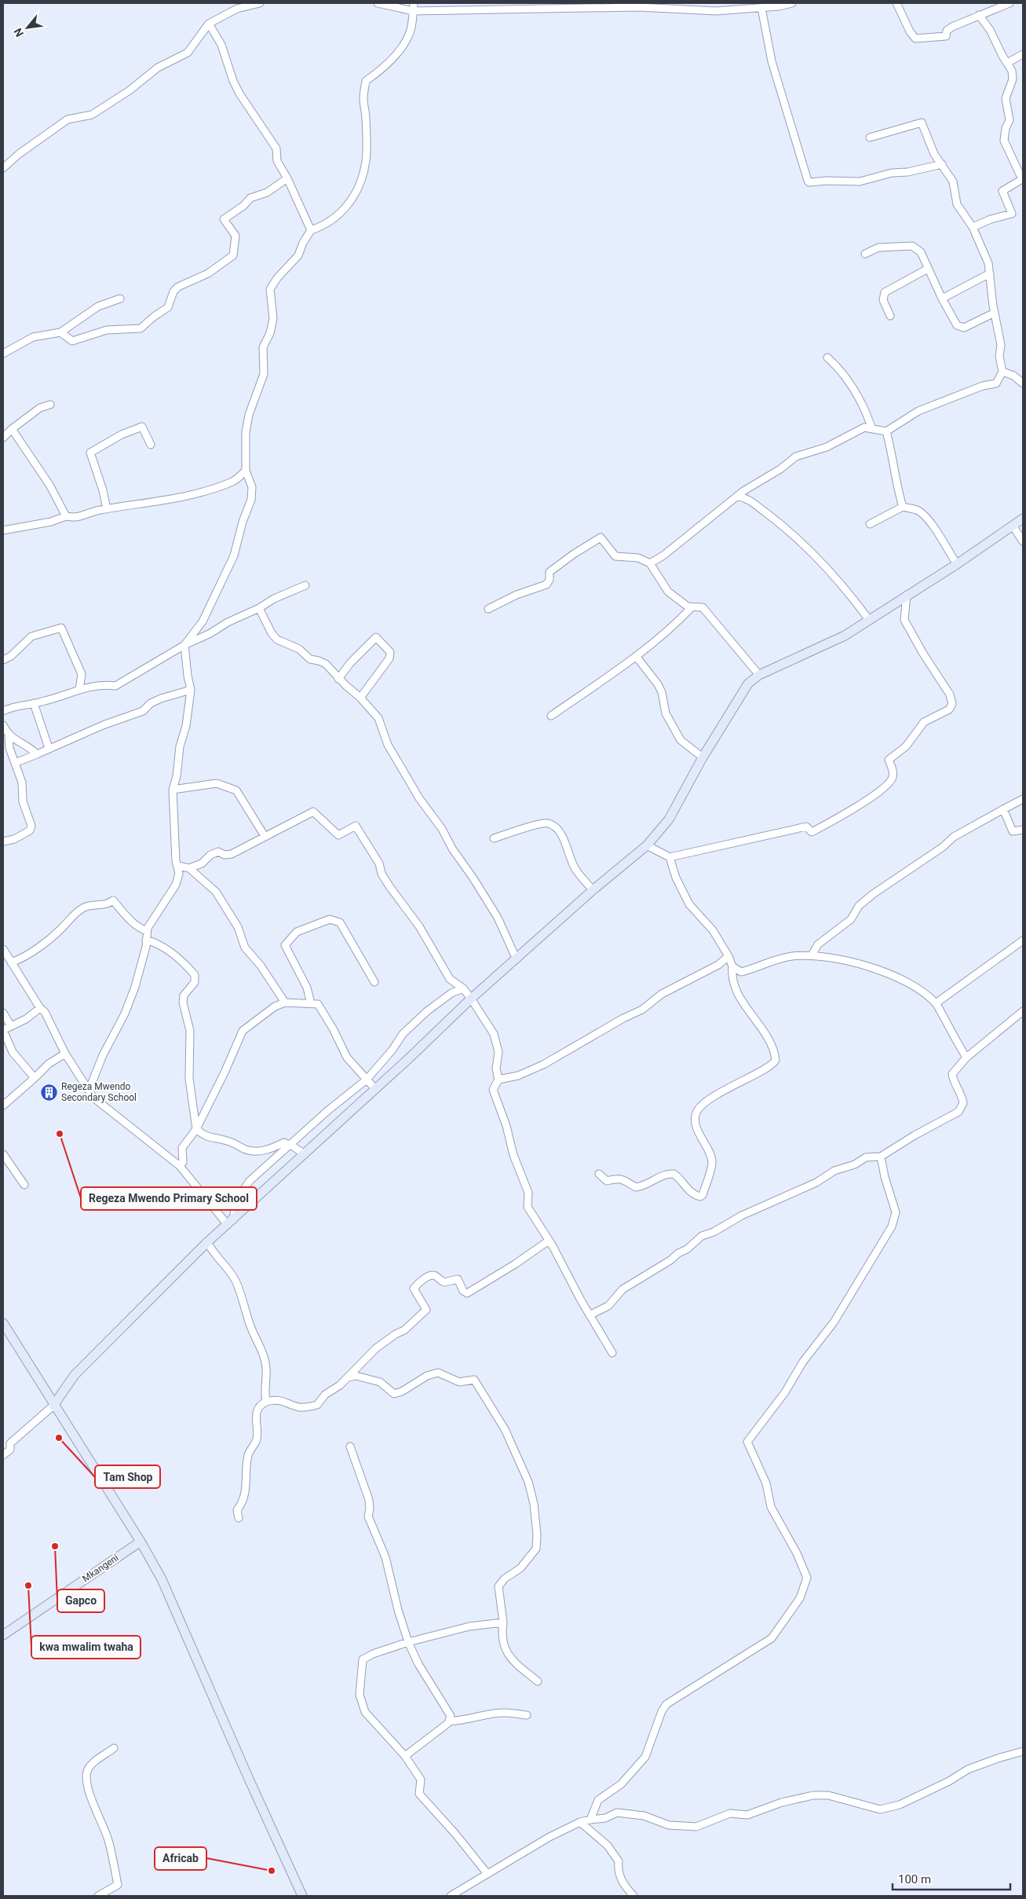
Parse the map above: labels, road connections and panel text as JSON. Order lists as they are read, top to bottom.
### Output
{
  "streets": {
    "street": ["Mkangeni"]
  },
  "places": {
    "building": ["Regeza Mwendo Secondary School"],
    "other": [
      "Regeza Mwendo Primary School",
      "Tam Shop",
      "Gapco",
      "kwa mwalim twaha",
      "Africab"
    ]
  },
  "scale_bar": "100 m",
  "north": "bottom left"
}
